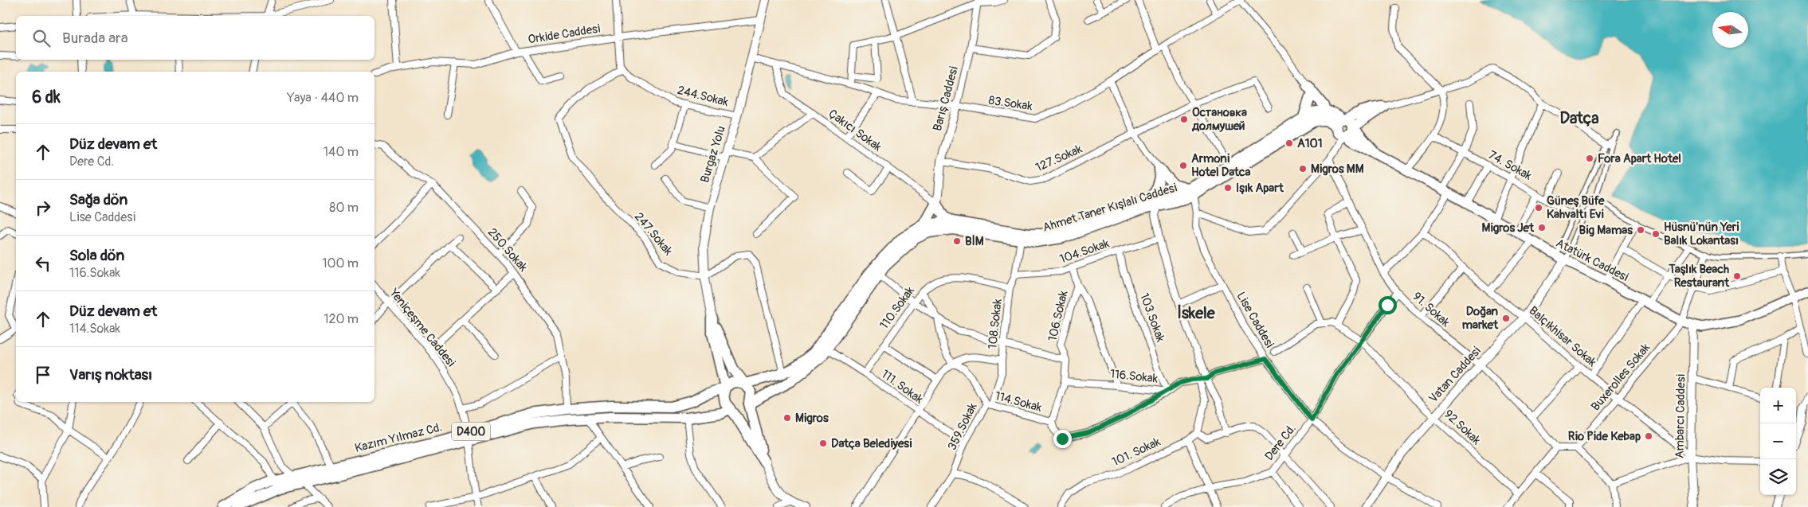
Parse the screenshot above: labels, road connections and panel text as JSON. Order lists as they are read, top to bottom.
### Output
{
  "streets": {
    "main road": [
      "Ahmet Taner Kışlalı Caddesi",
      "Atatürk Caddesi",
      "D400",
      "Kazım Yılmaz Cd."
    ],
    "street": [
      "Orkide Caddesi",
      "244.Sokak",
      "Barış Caddesi",
      "83.Sokak",
      "Çakıcı Sokak",
      "Burgaz Yolu",
      "127.Sokak",
      "74. Sokak",
      "247.Sokak",
      "250.Sokak",
      "104.Sokak",
      "110.Sokak",
      "91. Sokak",
      "106.Sokak",
      "103.Sokak",
      "Lise Caddesi",
      "108.Sokak",
      "Yeniçeşme Caddesi",
      "Balçıkhisar Sokak",
      "Vatan Caddesi",
      "116.Sokak",
      "Buxerolles Sokak",
      "111. Sokak",
      "114.Sokak",
      "Ambarcı Caddesi",
      "359.Sokak",
      "92.Sokak",
      "Dere Cd.",
      "101. Sokak"
    ]
  },
  "crossings": [
    ["Orkide Caddesi", "Burgaz Yolu"],
    ["244.Sokak", "Burgaz Yolu"],
    ["244.Sokak", "247.Sokak"],
    ["Barış Caddesi", "83.Sokak"],
    ["Barış Caddesi", "Çakıcı Sokak"],
    ["Barış Caddesi", "127.Sokak"],
    ["83.Sokak", "Çakıcı Sokak"],
    ["83.Sokak", "Burgaz Yolu"],
    ["Burgaz Yolu", "247.Sokak"],
    ["Ahmet Taner Kışlalı Caddesi", "Lise Caddesi"],
    ["Ahmet Taner Kışlalı Caddesi", "108.Sokak"],
    ["Ahmet Taner Kışlalı Caddesi", "111. Sokak"],
    ["Ahmet Taner Kışlalı Caddesi", "D400"],
    ["Ahmet Taner Kışlalı Caddesi", "Kazım Yılmaz Cd."],
    ["250.Sokak", "Kazım Yılmaz Cd."],
    ["104.Sokak", "103.Sokak"],
    ["104.Sokak", "108.Sokak"],
    ["Atatürk Caddesi", "Vatan Caddesi"],
    ["Atatürk Caddesi", "Buxerolles Sokak"],
    ["Atatürk Caddesi", "Ambarcı Caddesi"],
    ["110.Sokak", "108.Sokak"],
    ["110.Sokak", "111. Sokak"],
    ["91. Sokak", "Vatan Caddesi"],
    ["91. Sokak", "Dere Cd."],
    ["106.Sokak", "116.Sokak"],
    ["106.Sokak", "114.Sokak"],
    ["103.Sokak", "116.Sokak"],
    ["103.Sokak", "114.Sokak"],
    ["Lise Caddesi", "Vatan Caddesi"],
    ["Lise Caddesi", "116.Sokak"],
    ["Lise Caddesi", "Dere Cd."],
    ["108.Sokak", "359.Sokak"],
    ["Yeniçeşme Caddesi", "Kazım Yılmaz Cd."],
    ["Balçıkhisar Sokak", "Vatan Caddesi"],
    ["Balçıkhisar Sokak", "Buxerolles Sokak"],
    ["Balçıkhisar Sokak", "Ambarcı Caddesi"],
    ["Vatan Caddesi", "92.Sokak"],
    ["116.Sokak", "114.Sokak"],
    ["111. Sokak", "359.Sokak"],
    ["114.Sokak", "359.Sokak"],
    ["92.Sokak", "Dere Cd."],
    ["D400", "Kazım Yılmaz Cd."]
  ],
  "districts": ["Datça", "İskele"],
  "places": [
    "Остановка долмушей",
    "A101",
    "Fora Apart Hotel",
    "Armoni Hotel Datca",
    "Migros MM",
    "Işık Apart",
    "Güneş Büfe Kahvaltı Evi",
    "Migros Jet",
    "Big Mamas",
    "Hüsnü'nün Yeri Balık Lokantası",
    "BİM",
    "Taşlık Beach Restaurant",
    "Doğan market",
    "Migros",
    "Rio Pide Kebap",
    "Datça Belediyesi"
  ],
  "north": "left",
  "page": {
    "search": "Burada ara",
    "heading": ["6 dk", "Yaya · 440 m"],
    "list": [
      ["Düz devam et", "Dere Cd.", "140 m"],
      ["Sağa dön", "Lise Caddesi", "80 m"],
      ["Sola dön", "116.Sokak", "100 m"],
      ["Düz devam et", "114.Sokak", "120 m"],
      "Varış noktası"
    ],
    "map_buttons": ["+", "−"]
  }
}
